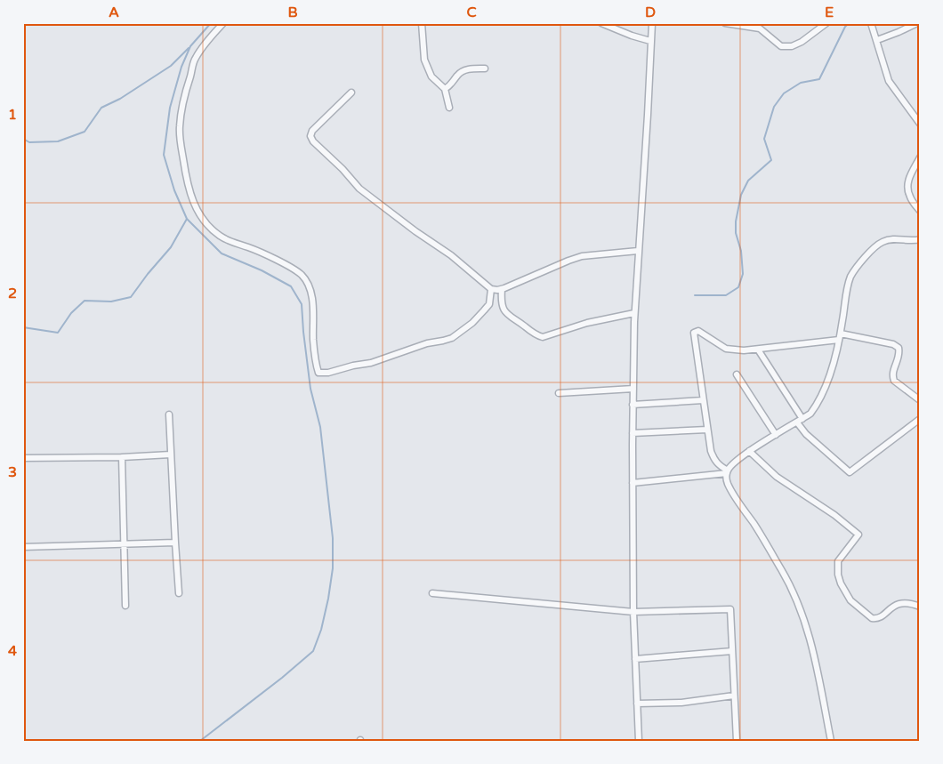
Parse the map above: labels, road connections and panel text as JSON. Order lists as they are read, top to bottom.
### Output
{
  "grid": {
    "columns": [
      "A",
      "B",
      "C",
      "D",
      "E"
    ],
    "rows": [
      "1",
      "2",
      "3",
      "4"
    ]
  }
}
